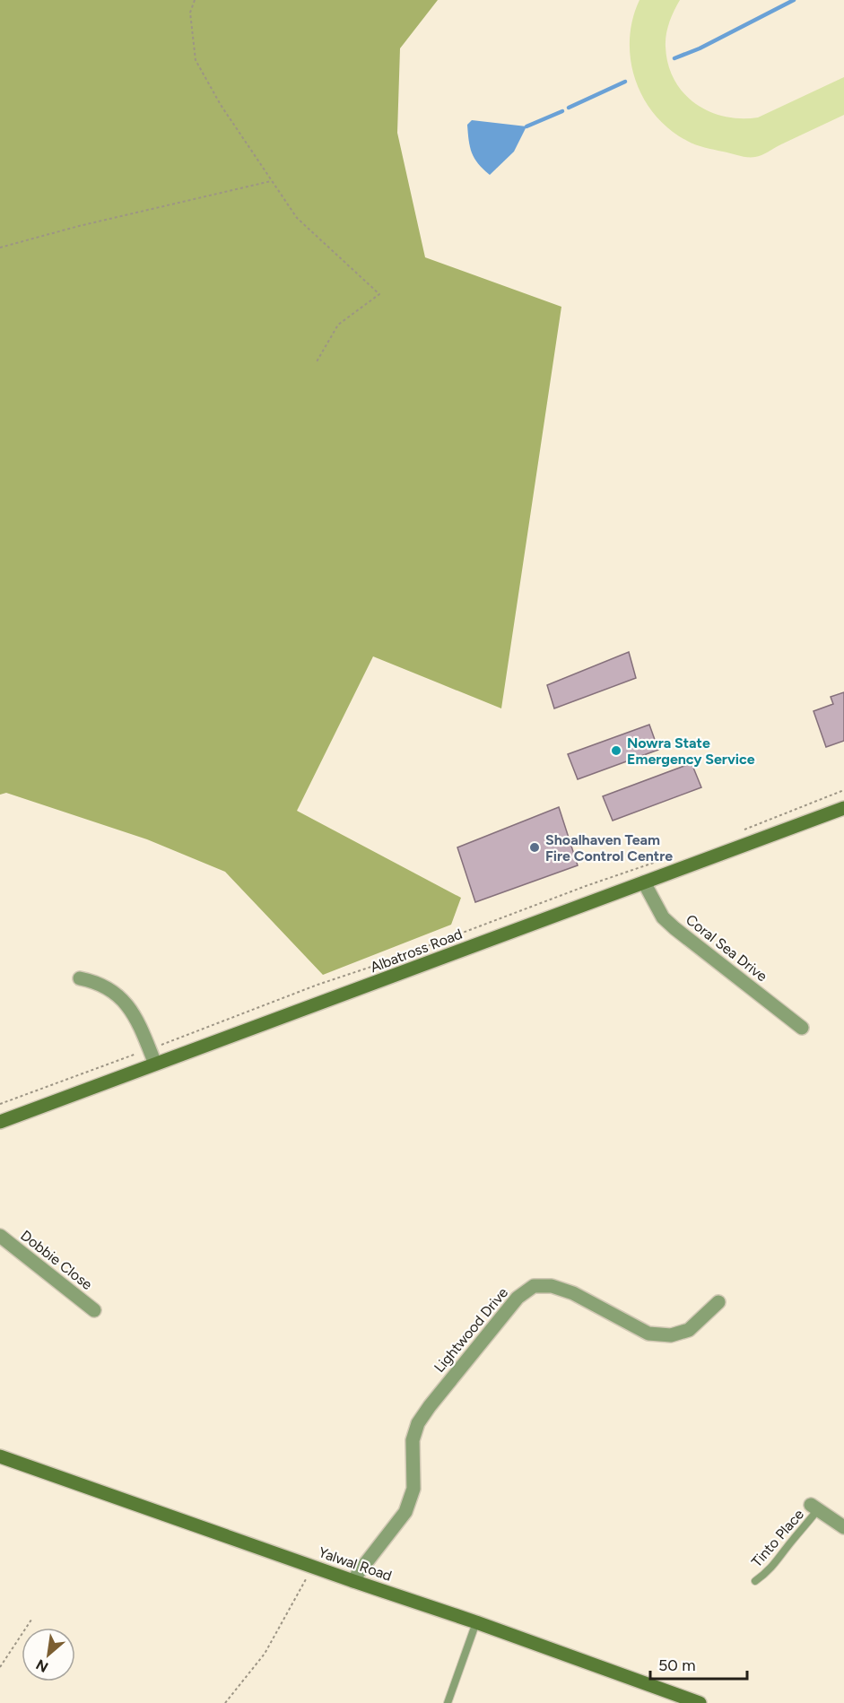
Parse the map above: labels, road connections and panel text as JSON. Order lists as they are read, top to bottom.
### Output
{
  "streets": {
    "main road": ["Albatross Road", "Yalwal Road"],
    "street": ["Coral Sea Drive", "Dobbie Close", "Lightwood Drive"],
    "lane": ["Tinto Place"]
  },
  "crossings": [
    ["Coral Sea Drive", "Albatross Road"],
    ["Lightwood Drive", "Yalwal Road"]
  ],
  "places": ["Nowra State Emergency Service", "Shoalhaven Team Fire Control Centre"],
  "scale_bar": "50 m",
  "north": "bottom left"
}
